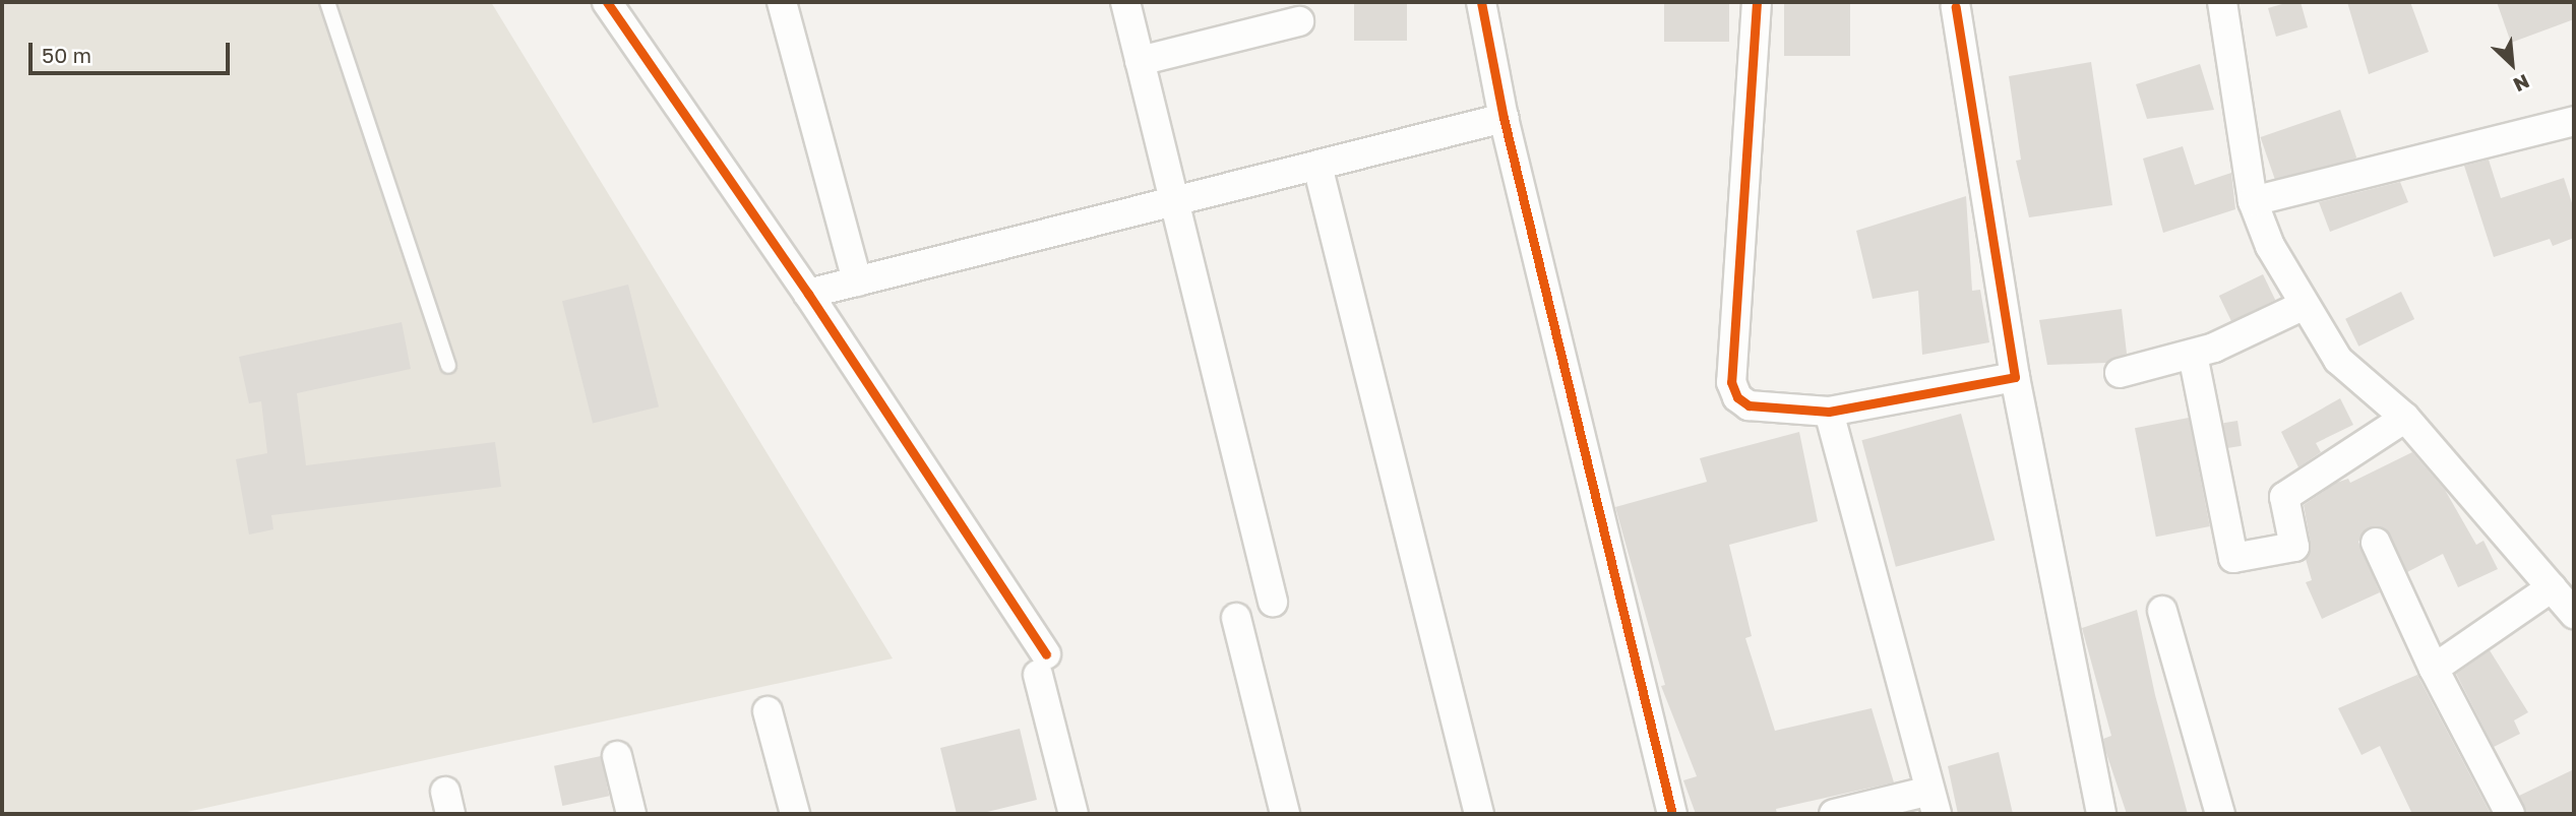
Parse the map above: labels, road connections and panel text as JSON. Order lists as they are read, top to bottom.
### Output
{
  "scale_bar": "50 m",
  "north": "bottom right"
}
